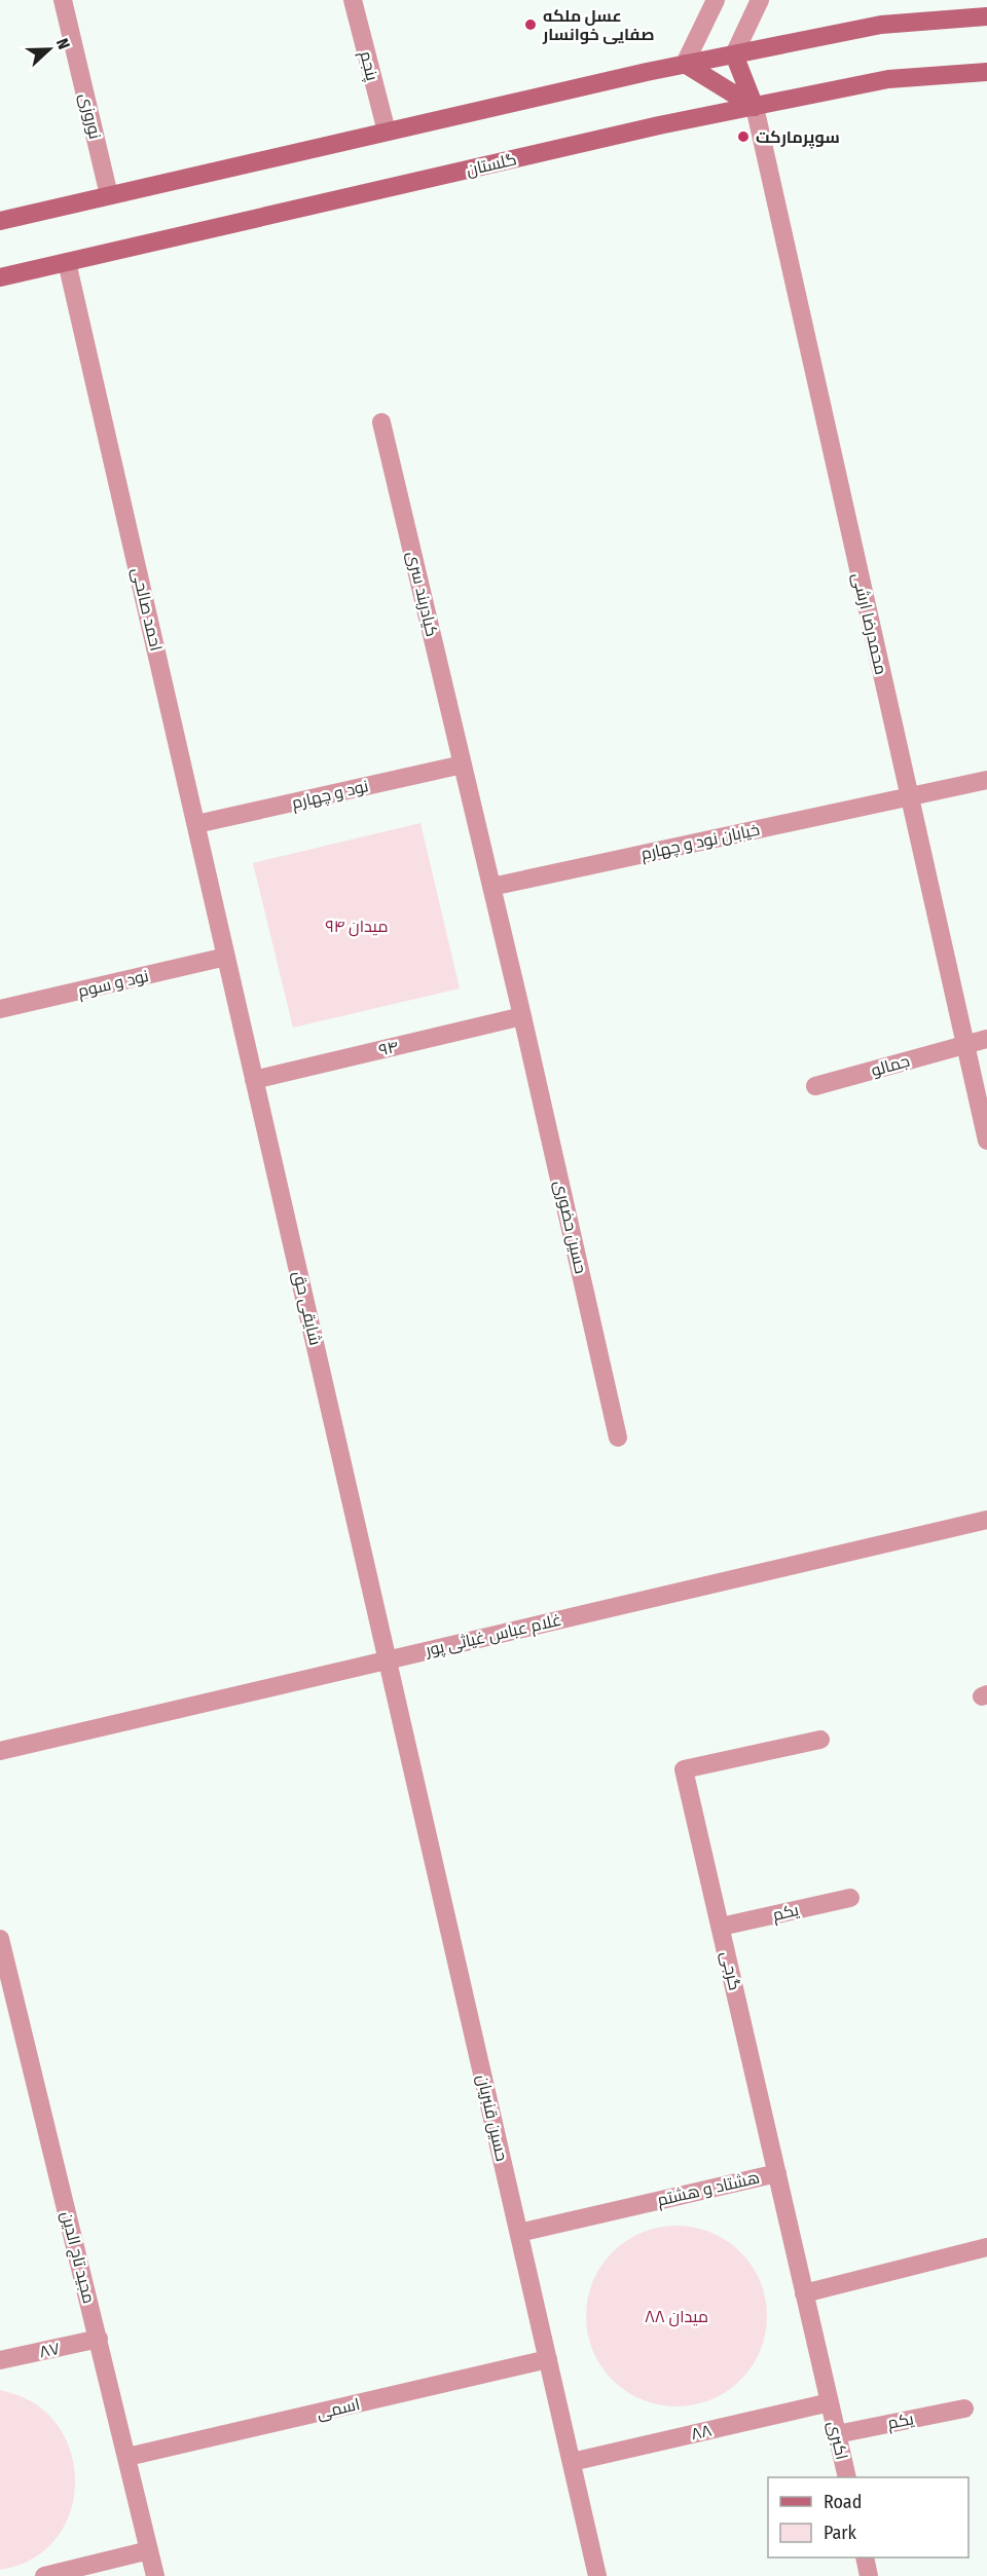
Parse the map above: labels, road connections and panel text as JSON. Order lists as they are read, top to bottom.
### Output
{
  "streets": {
    "main road": ["گلستان"],
    "street": [
      "پنجم",
      "نوروزی",
      "کیادربند سری",
      "احمد صالحی",
      "محمدرضا ارشی",
      "نود و چهارم",
      "خیابان نود و چهارم",
      "نود و سوم",
      "۹۴",
      "جمالو",
      "حسین حضوری",
      "شایقی حق",
      "غلام عباس غیاثی ‌پور",
      "یکم",
      "گرجی",
      "حسین قنبریان",
      "هشتاد و هشتم",
      "مجید تاج الدین",
      "۸۷",
      "اسمی",
      "۸۸",
      "اکبری"
    ]
  },
  "crossings": [
    ["گلستان", "احمد صالحی"],
    ["گلستان", "محمدرضا ارشی"],
    ["کیادربند سری", "نود و چهارم"],
    ["کیادربند سری", "خیابان نود و چهارم"],
    ["کیادربند سری", "حسین حضوری"],
    ["احمد صالحی", "نود و چهارم"],
    ["احمد صالحی", "نود و سوم"],
    ["احمد صالحی", "شایقی حق"],
    ["محمدرضا ارشی", "خیابان نود و چهارم"],
    ["محمدرضا ارشی", "جمالو"],
    ["خیابان نود و چهارم", "حسین حضوری"],
    ["نود و سوم", "شایقی حق"],
    ["۹۴", "حسین حضوری"],
    ["۹۴", "شایقی حق"],
    ["شایقی حق", "غلام عباس غیاثی ‌پور"],
    ["شایقی حق", "حسین قنبریان"],
    ["غلام عباس غیاثی ‌پور", "حسین قنبریان"],
    ["یکم", "گرجی"],
    ["یکم", "اکبری"],
    ["گرجی", "هشتاد و هشتم"],
    ["حسین قنبریان", "هشتاد و هشتم"],
    ["حسین قنبریان", "اسمی"],
    ["حسین قنبریان", "۸۸"],
    ["هشتاد و هشتم", "۸۸"],
    ["هشتاد و هشتم", "اکبری"],
    ["مجید تاج الدین", "۸۷"],
    ["مجید تاج الدین", "اسمی"],
    ["۸۸", "اکبری"]
  ],
  "parks": ["میدان ۹۴", "میدان ۸۸"],
  "places": ["عسل ملکه صفایی خوانسار", "سوپرمارکت"],
  "legend": ["Road", "Park"],
  "north": "right"
}
